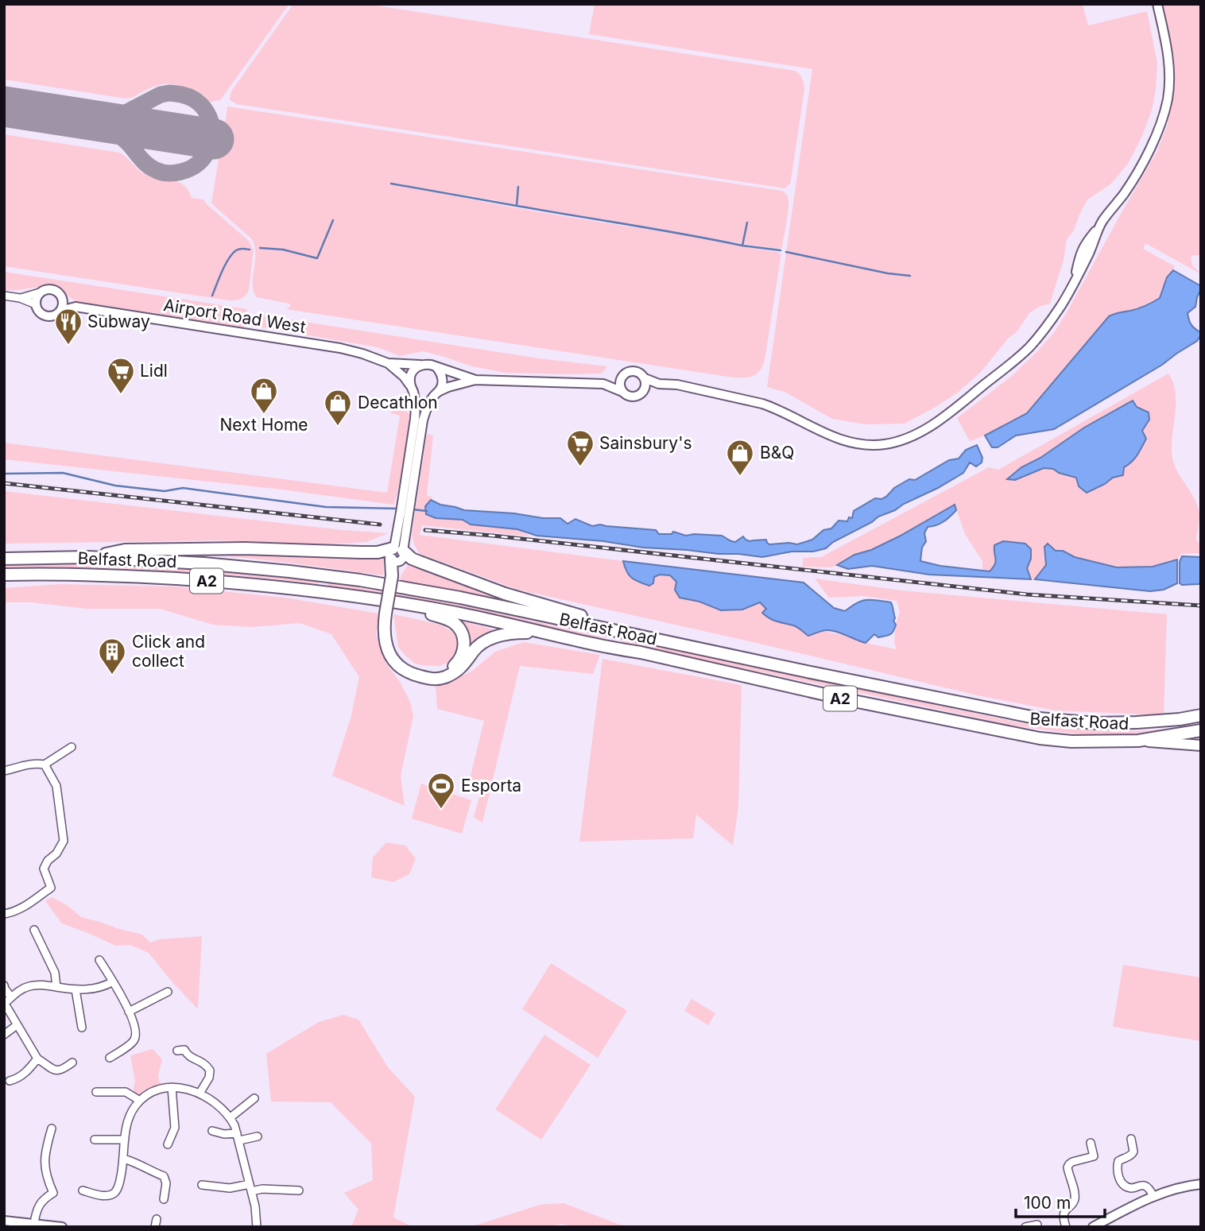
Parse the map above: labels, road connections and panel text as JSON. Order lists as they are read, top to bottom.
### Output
{
  "streets": {
    "highway": ["Belfast Road", "A2"],
    "street": ["Airport Road West"]
  },
  "crossings": [
    ["Belfast Road", "A2"]
  ],
  "places": {
    "restaurant": ["Subway"],
    "supermarket": ["Lidl", "Sainsbury's"],
    "shop": ["Next Home", "Decathlon", "B&Q"],
    "building": ["Click and collect"],
    "sports": ["Esporta"]
  },
  "scale_bar": "100 m"
}
